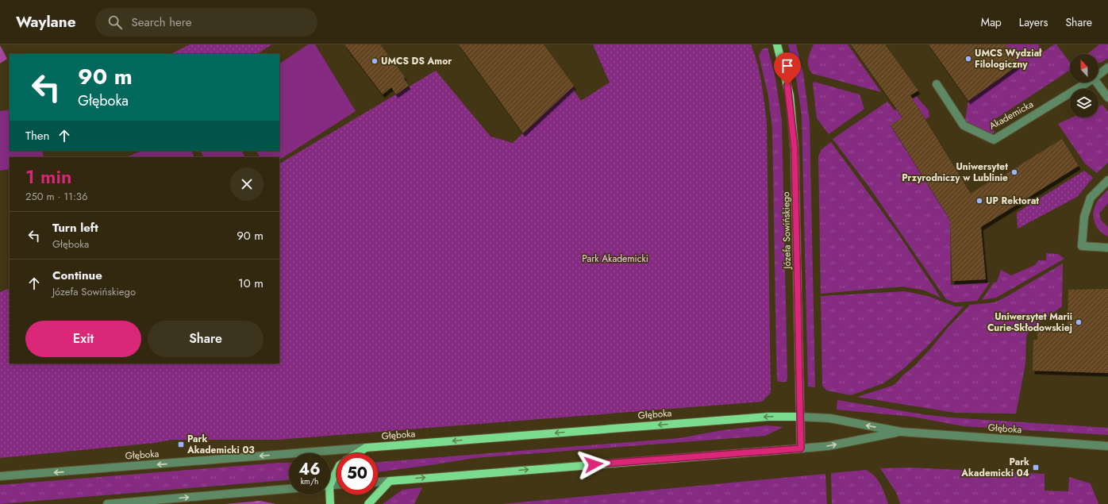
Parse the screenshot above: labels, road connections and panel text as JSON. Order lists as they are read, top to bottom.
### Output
{
  "streets": {
    "main road": ["Józefa Sowińskiego", "Głęboka"],
    "street": ["Akademicka"]
  },
  "crossings": [
    ["Józefa Sowińskiego", "Głęboka"]
  ],
  "parks": ["Park Akademicki"],
  "places": {
    "other": [
      "UMCS Wydział Filologiczny",
      "UMCS DS Amor",
      "Uniwersytet Przyrodniczy w Lublinie",
      "UP Rektorat",
      "Uniwersytet Marii Curie-Skłodowskiej"
    ],
    "transit": ["Park Akademicki 03", "Park Akademicki 04"]
  },
  "north": "top",
  "page": {
    "header": "Waylane",
    "search": "Search here",
    "nav": ["Map", "Layers", "Share"],
    "turn": ["90 m", "Głęboka"],
    "then": "Then",
    "heading": ["1 min", "250 m · 11:36"],
    "list": [
      {
        "name": "Turn left",
        "note": "Głęboka",
        "value": "90 m"
      },
      {
        "name": "Continue",
        "note": "Józefa Sowińskiego",
        "value": "10 m"
      }
    ],
    "buttons": ["Exit", "Share"],
    "speed": "46 km/h",
    "limit": "50"
  }
}
